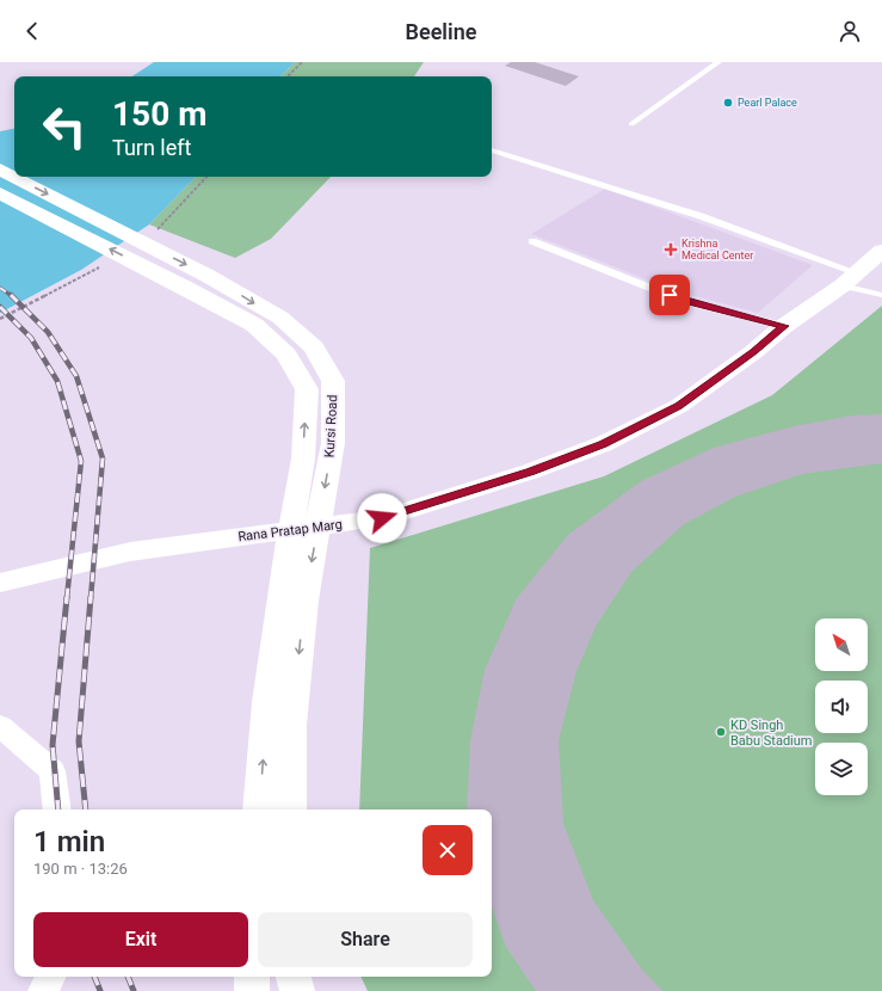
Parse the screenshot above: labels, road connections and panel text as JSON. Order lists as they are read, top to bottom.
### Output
{
  "streets": {
    "main road": ["Kursi Road", "Rana Pratap Marg"]
  },
  "places": {
    "other": ["Pearl Palace", "KD Singh Babu Stadium"],
    "health": ["Krishna Medical Center"]
  },
  "north": "top left",
  "page": {
    "header": "Beeline",
    "turn": ["150 m", "Turn left"],
    "heading": ["1 min", "190 m · 13:26"],
    "buttons": ["Exit", "Share"]
  }
}
